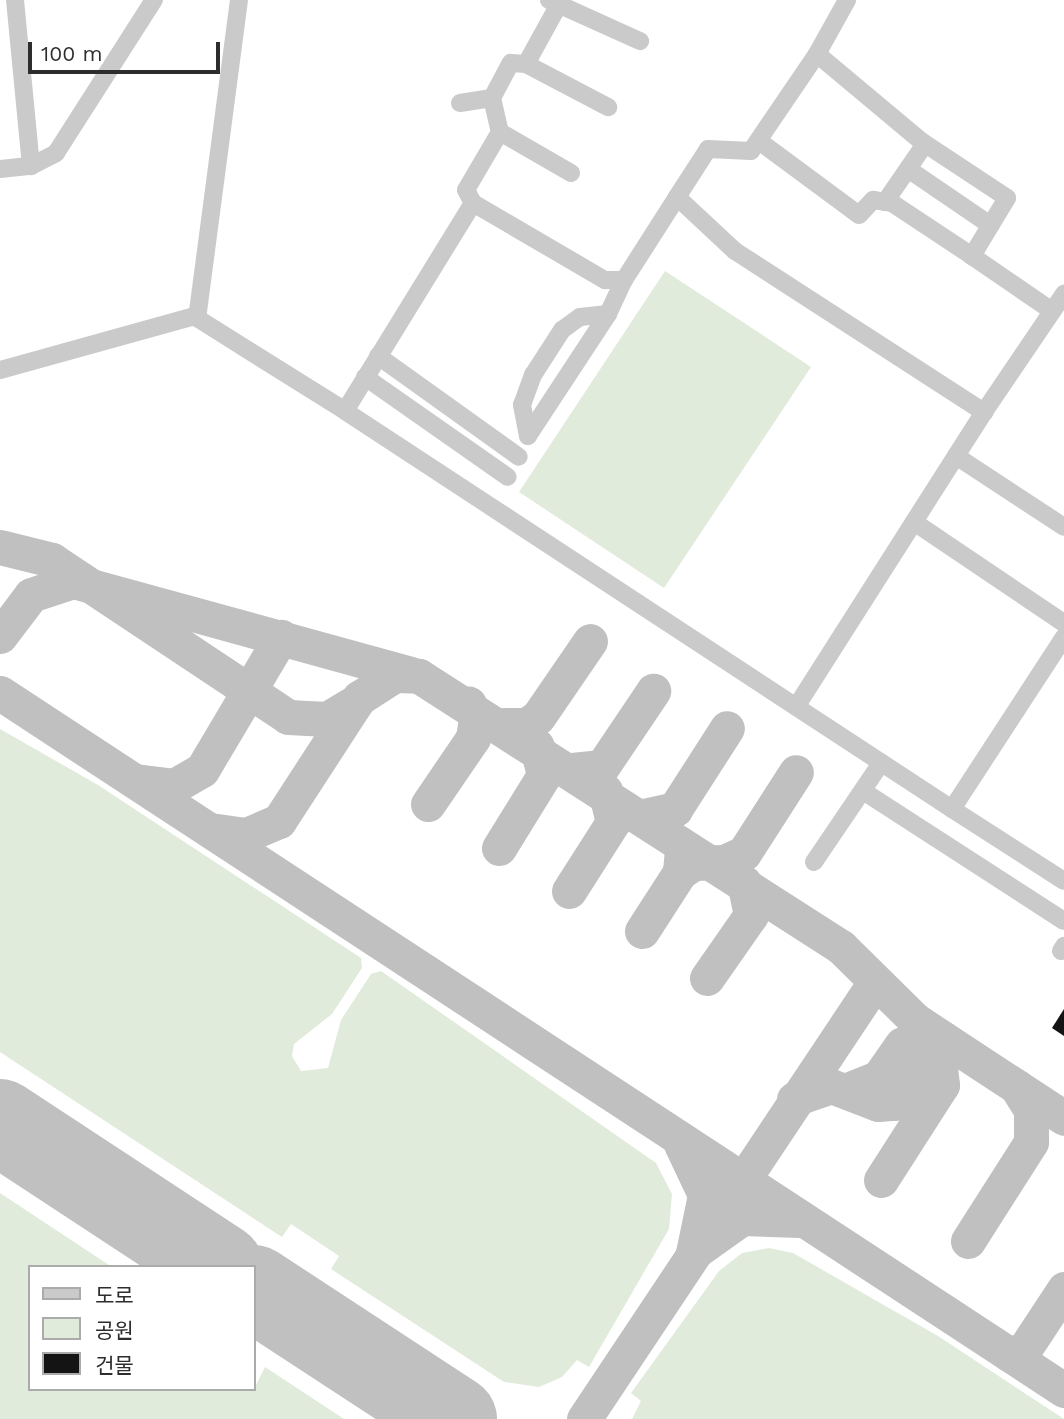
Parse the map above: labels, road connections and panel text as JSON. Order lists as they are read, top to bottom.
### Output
{
  "legend": ["도로", "공원", "건물"],
  "scale_bar": "100 m"
}
